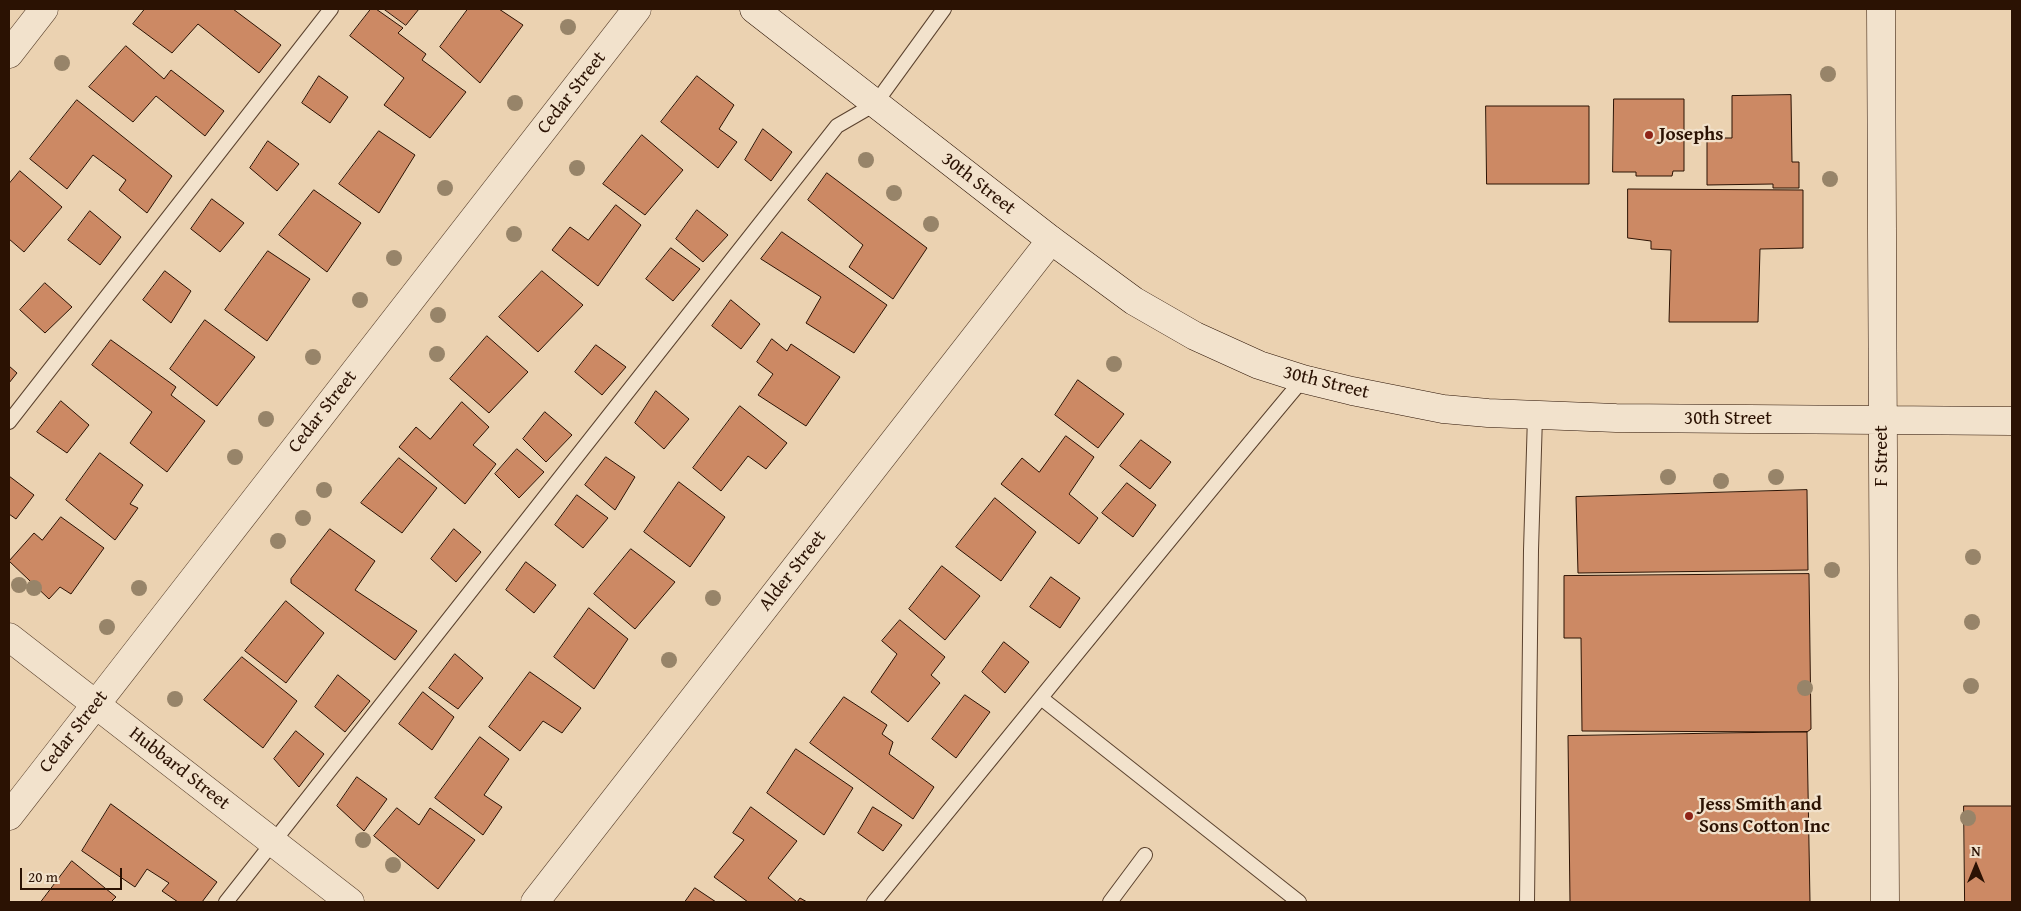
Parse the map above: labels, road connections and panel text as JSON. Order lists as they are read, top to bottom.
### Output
{
  "streets": {
    "street": [
      "Cedar Street",
      "30th Street",
      "F Street",
      "Alder Street",
      "Hubbard Street"
    ]
  },
  "crossings": [
    ["Cedar Street", "Hubbard Street"],
    ["30th Street", "F Street"],
    ["30th Street", "Alder Street"]
  ],
  "places": ["Josephs", "Jess Smith and Sons Cotton Inc"],
  "scale_bar": "20 m",
  "north": "top"
}
